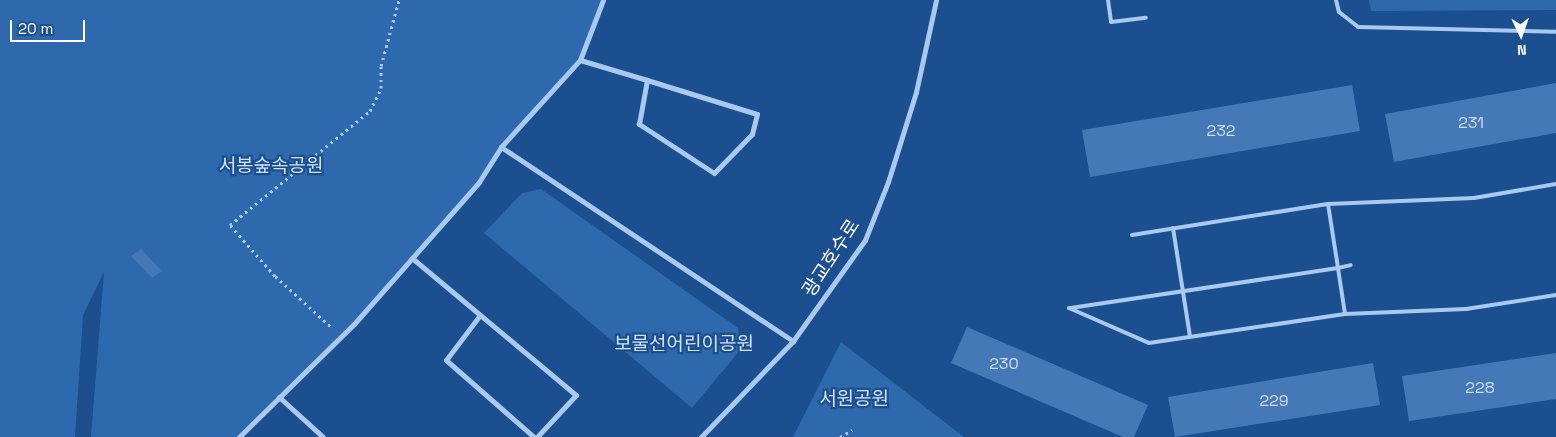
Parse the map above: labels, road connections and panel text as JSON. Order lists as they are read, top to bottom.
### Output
{
  "streets": {
    "street": ["광교호수로"]
  },
  "parks": ["서봉숲속공원", "보물선어린이공원", "서원공원"],
  "house_numbers": [
    "231",
    "232",
    "230",
    "228",
    "229"
  ],
  "scale_bar": "20 m",
  "north": "bottom"
}
